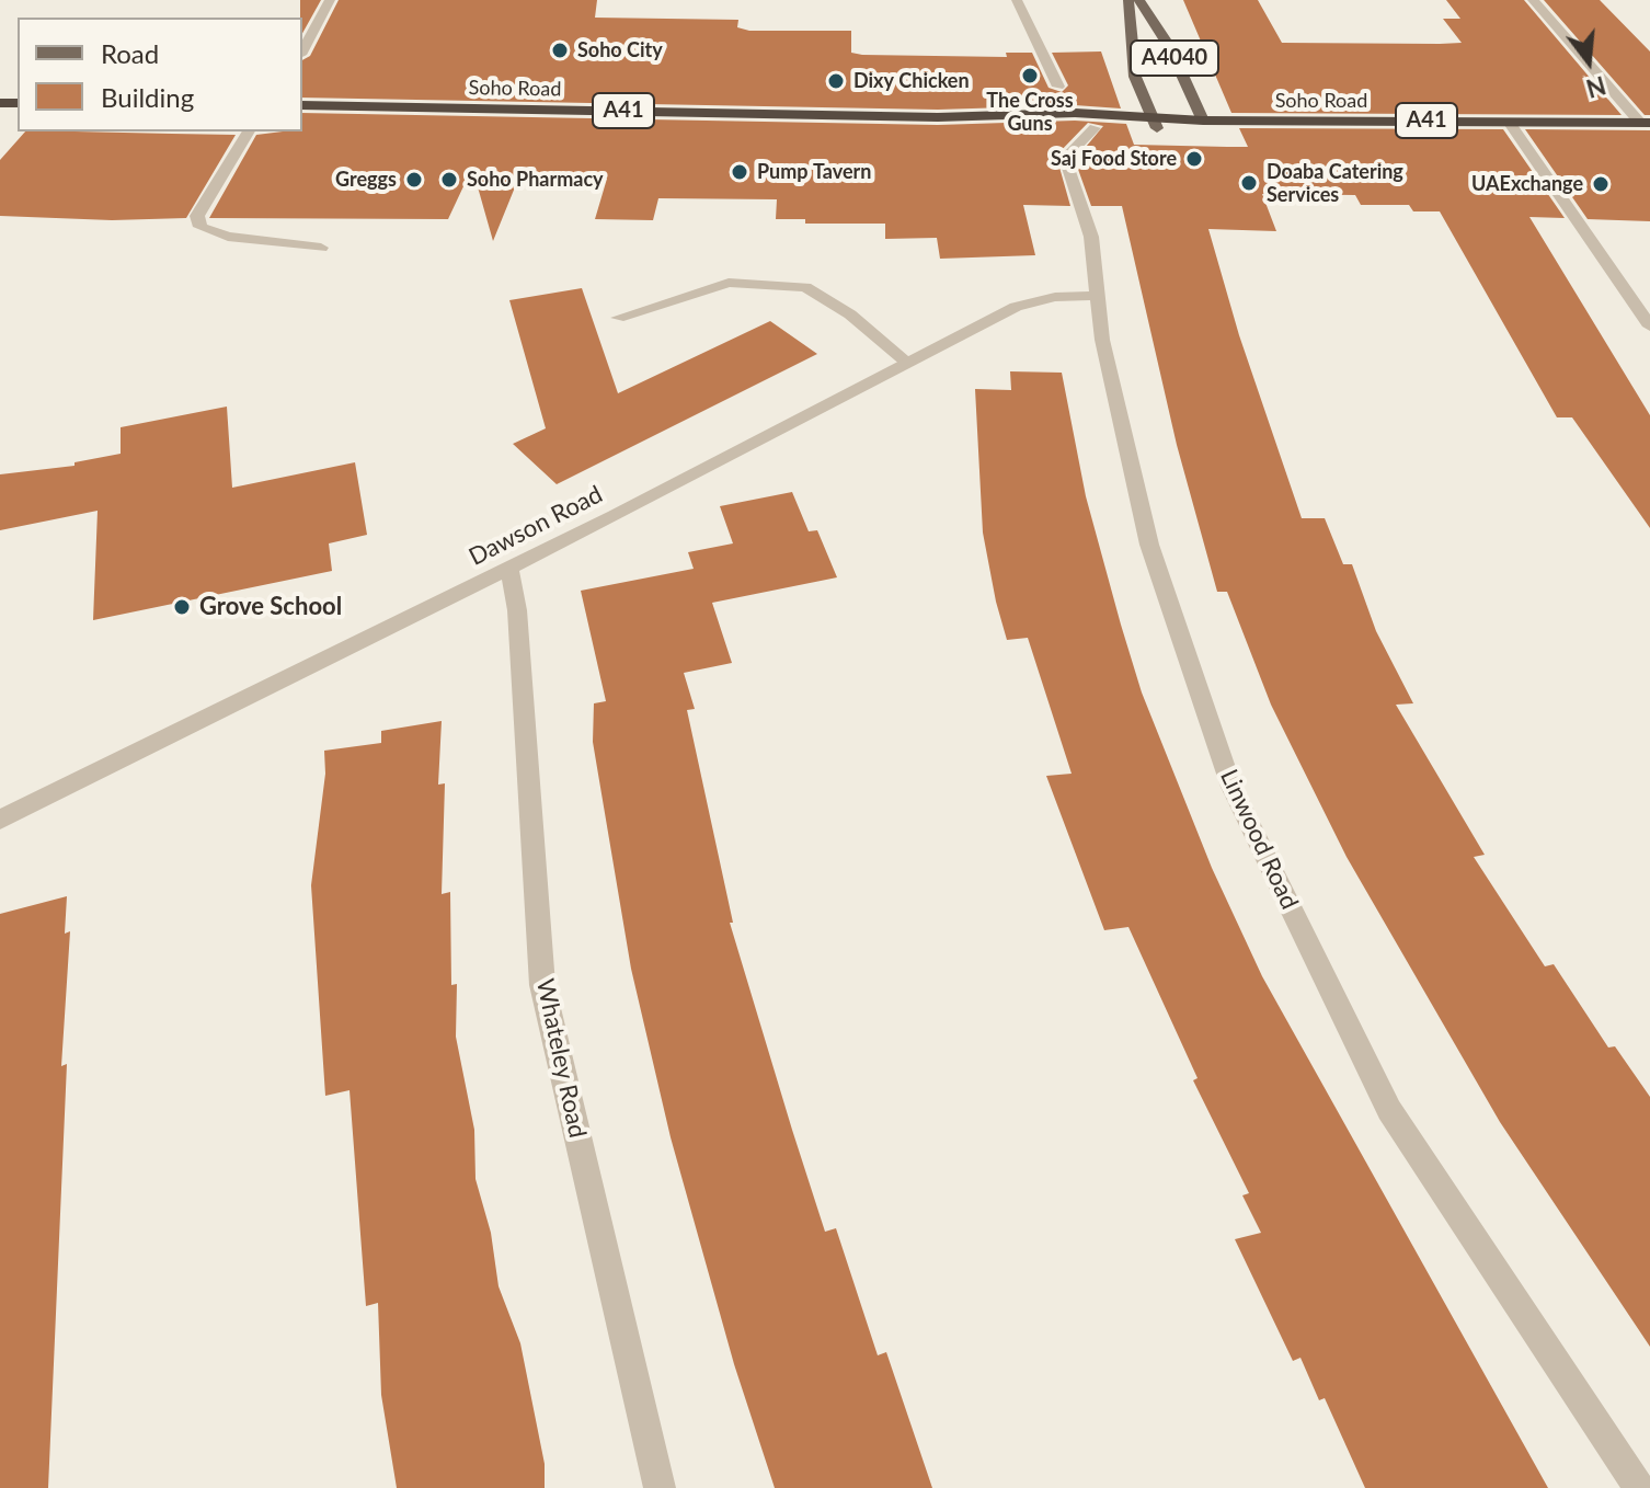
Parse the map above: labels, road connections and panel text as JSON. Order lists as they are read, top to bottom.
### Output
{
  "streets": {
    "highway": ["Soho Road", "A41"],
    "main road": ["A4040"],
    "street": ["Dawson Road", "Linwood Road", "Whateley Road"]
  },
  "crossings": [
    ["A4040", "Soho Road"],
    ["Soho Road", "Linwood Road"],
    ["Dawson Road", "Linwood Road"],
    ["Dawson Road", "Whateley Road"]
  ],
  "places": [
    "Soho City",
    "The Cross Guns",
    "Dixy Chicken",
    "Saj Food Store",
    "Pump Tavern",
    "Greggs",
    "Soho Pharmacy",
    "Doaba Catering Services",
    "UAExchange",
    "Grove School"
  ],
  "legend": ["Road", "Building"],
  "north": "bottom"
}
